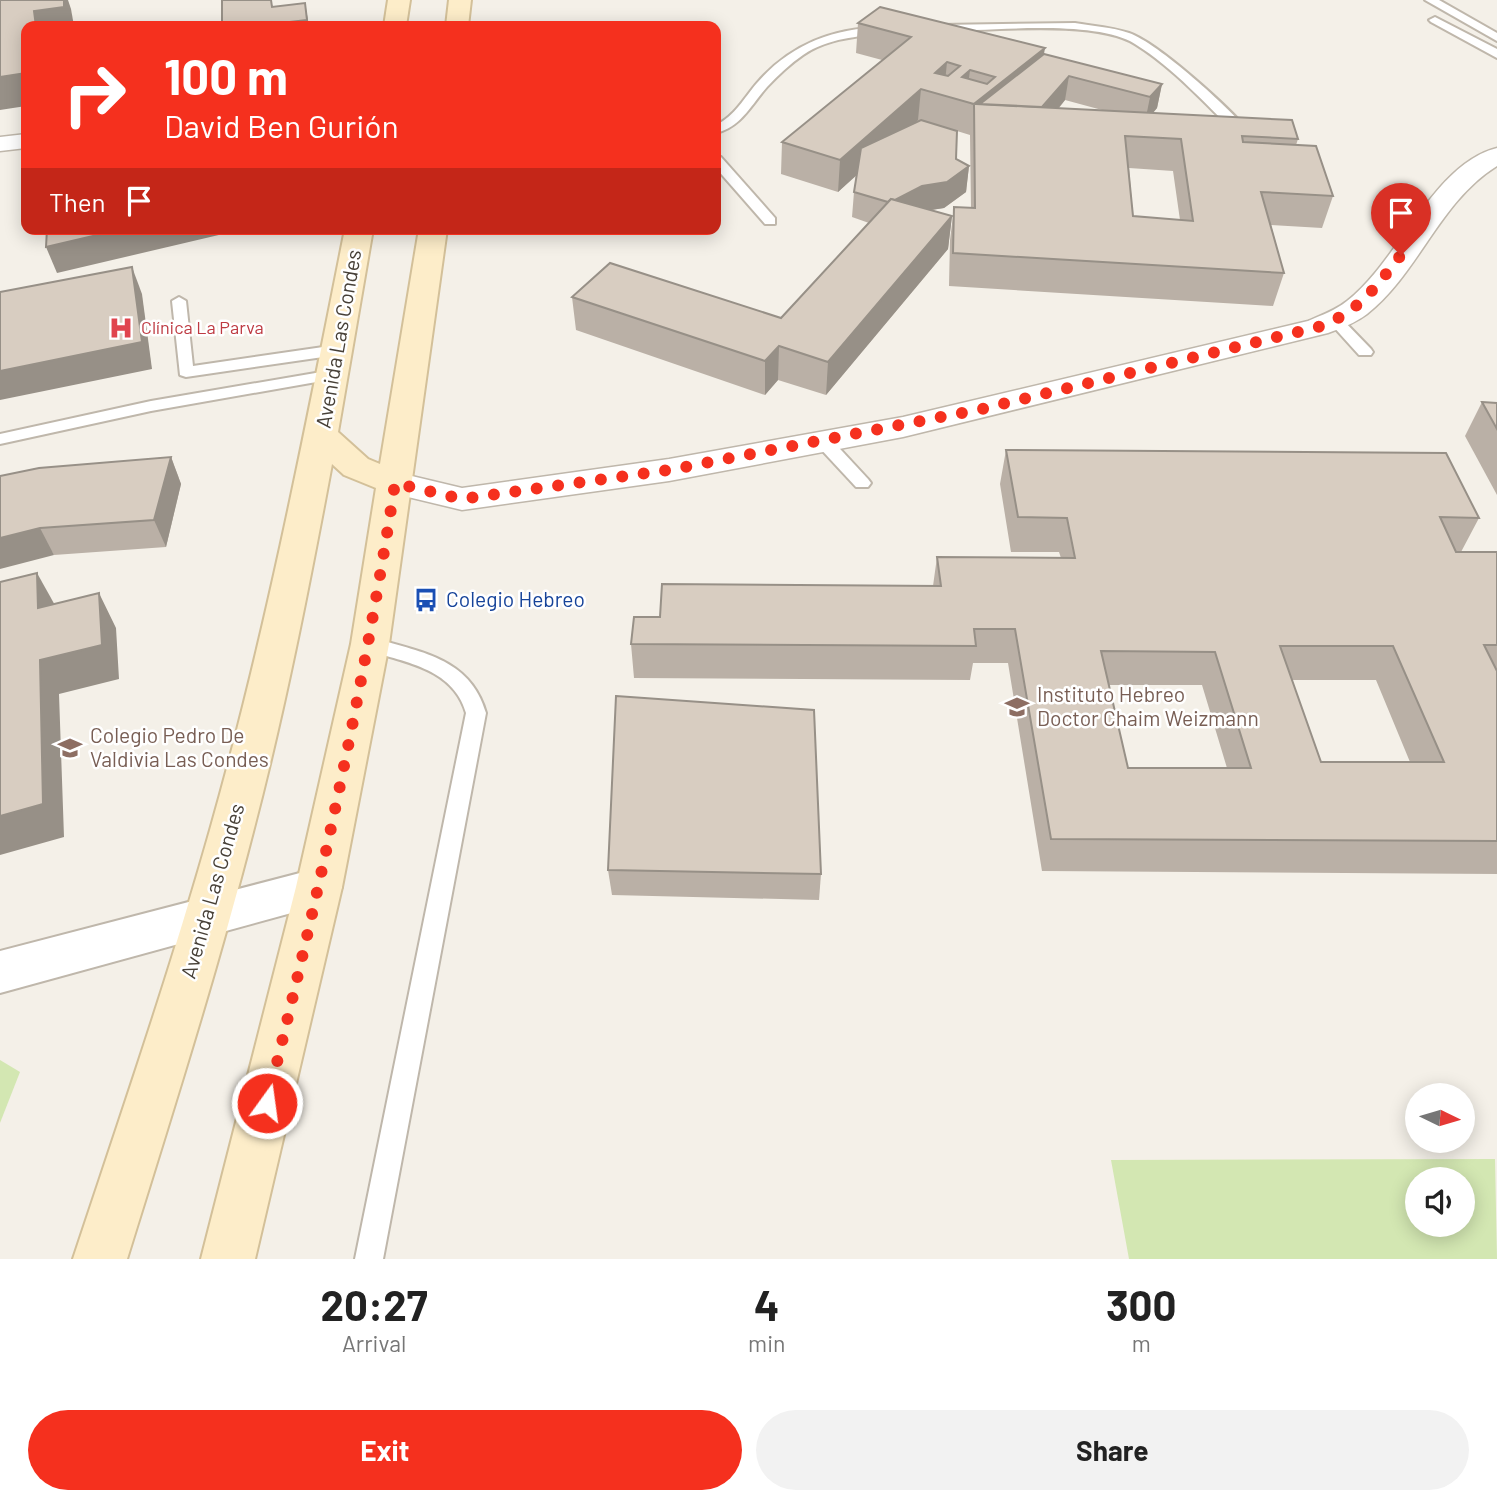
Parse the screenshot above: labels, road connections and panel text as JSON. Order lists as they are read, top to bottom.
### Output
{
  "streets": {
    "main road": ["Avenida Las Condes"]
  },
  "places": {
    "hospital": ["Clínica La Parva"],
    "bus stop": ["Colegio Hebreo"],
    "school or university": ["Instituto Hebreo Doctor Chaim Weizmann", "Colegio Pedro De Valdivia Las Condes"]
  },
  "north": "right",
  "page": {
    "turn": ["100 m", "David Ben Gurión"],
    "then": "Then",
    "eta": [
      "20:27",
      "Arrival",
      "4",
      "min",
      "300",
      "m"
    ],
    "buttons": ["Exit", "Share"]
  }
}
